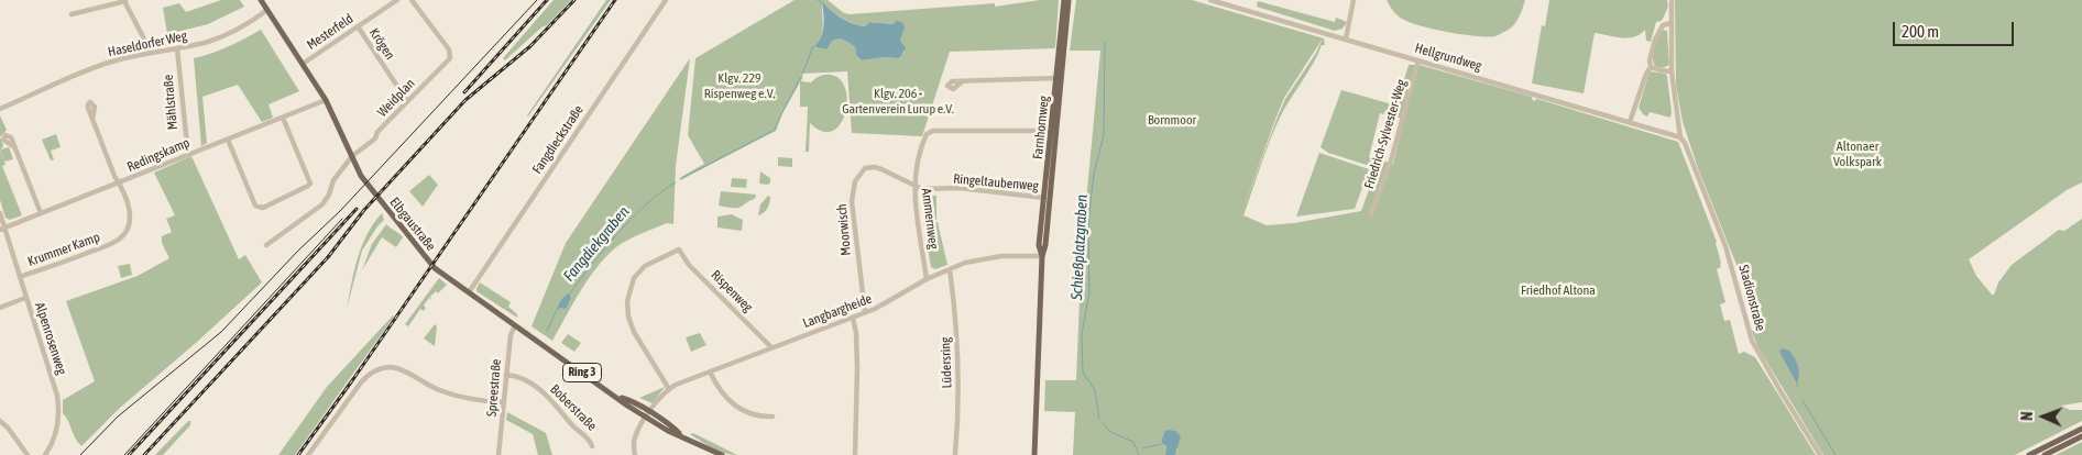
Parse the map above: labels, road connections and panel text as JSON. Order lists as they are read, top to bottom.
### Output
{
  "streets": {
    "main road": ["Farnhornweg", "Elbgaustraße", "Ring 3"],
    "street": [
      "Mesterfeld",
      "Haseldorfer Weg",
      "Krögen",
      "Hellgrundweg",
      "Weidplan",
      "Mählstraße",
      "Friedrich-Sylvester-Weg",
      "Fangdieckstraße",
      "Redingskamp",
      "Ringeltaubenweg",
      "Ammernweg",
      "Moorwisch",
      "Krummer Kamp",
      "Rispenweg",
      "Stadionstraße",
      "Langbargheide",
      "Alpenrosenweg",
      "Lüdersring",
      "Spreestraße",
      "Boberstraße"
    ]
  },
  "crossings": [
    ["Mesterfeld", "Krögen"],
    ["Mesterfeld", "Elbgaustraße"],
    ["Haseldorfer Weg", "Mählstraße"],
    ["Haseldorfer Weg", "Elbgaustraße"],
    ["Krögen", "Weidplan"],
    ["Hellgrundweg", "Friedrich-Sylvester-Weg"],
    ["Hellgrundweg", "Stadionstraße"],
    ["Weidplan", "Elbgaustraße"],
    ["Mählstraße", "Redingskamp"],
    ["Farnhornweg", "Ringeltaubenweg"],
    ["Farnhornweg", "Ammernweg"],
    ["Farnhornweg", "Langbargheide"],
    ["Fangdieckstraße", "Elbgaustraße"],
    ["Redingskamp", "Elbgaustraße"],
    ["Redingskamp", "Krummer Kamp"],
    ["Redingskamp", "Alpenrosenweg"],
    ["Ringeltaubenweg", "Ammernweg"],
    ["Ringeltaubenweg", "Moorwisch"],
    ["Ammernweg", "Moorwisch"],
    ["Ammernweg", "Langbargheide"],
    ["Elbgaustraße", "Langbargheide"],
    ["Elbgaustraße", "Spreestraße"],
    ["Moorwisch", "Langbargheide"],
    ["Krummer Kamp", "Alpenrosenweg"],
    ["Rispenweg", "Langbargheide"],
    ["Langbargheide", "Lüdersring"],
    ["Spreestraße", "Boberstraße"]
  ],
  "water": ["Fangdiekgraben", "Schießplatzgraben"],
  "parks": [
    "Klgv. 229 Rispenweg e.V.",
    "Klgv. 206 - Gartenverein Lurup e.V.",
    "Bornmoor",
    "Altonaer Volkspark",
    "Friedhof Altona"
  ],
  "scale_bar": "200 m",
  "north": "left"
}
